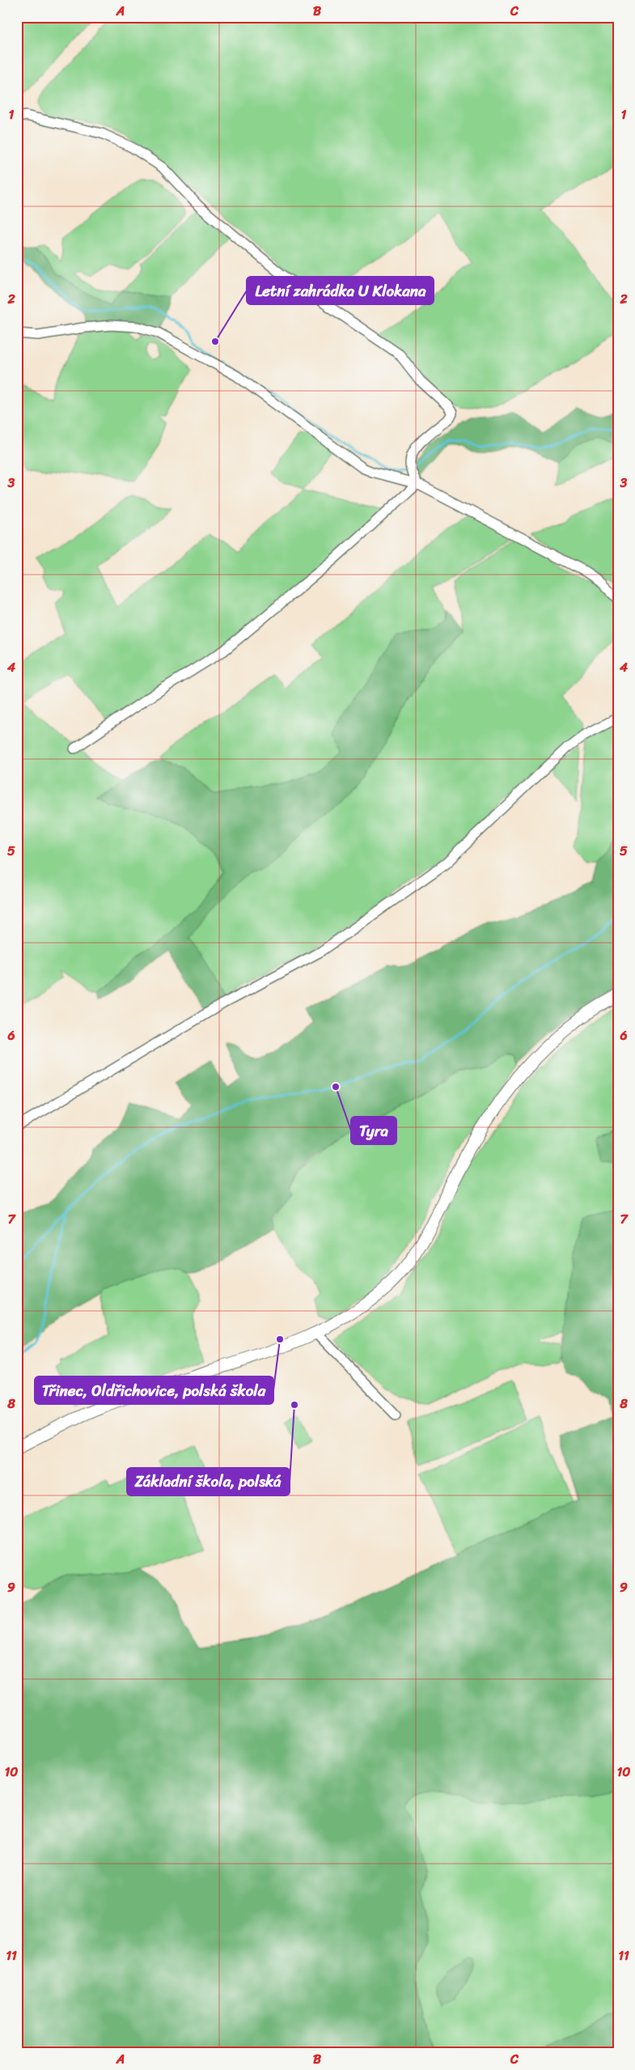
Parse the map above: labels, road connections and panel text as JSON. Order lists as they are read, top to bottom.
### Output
{
  "places": [
    "Letní zahrádka U Klokana",
    "Tyra",
    "Třinec, Oldřichovice, polská škola",
    "Základní škola, polská"
  ],
  "grid": {
    "columns": ["A", "B", "C"],
    "rows": [
      "1",
      "2",
      "3",
      "4",
      "5",
      "6",
      "7",
      "8",
      "9",
      "10",
      "11"
    ]
  }
}
